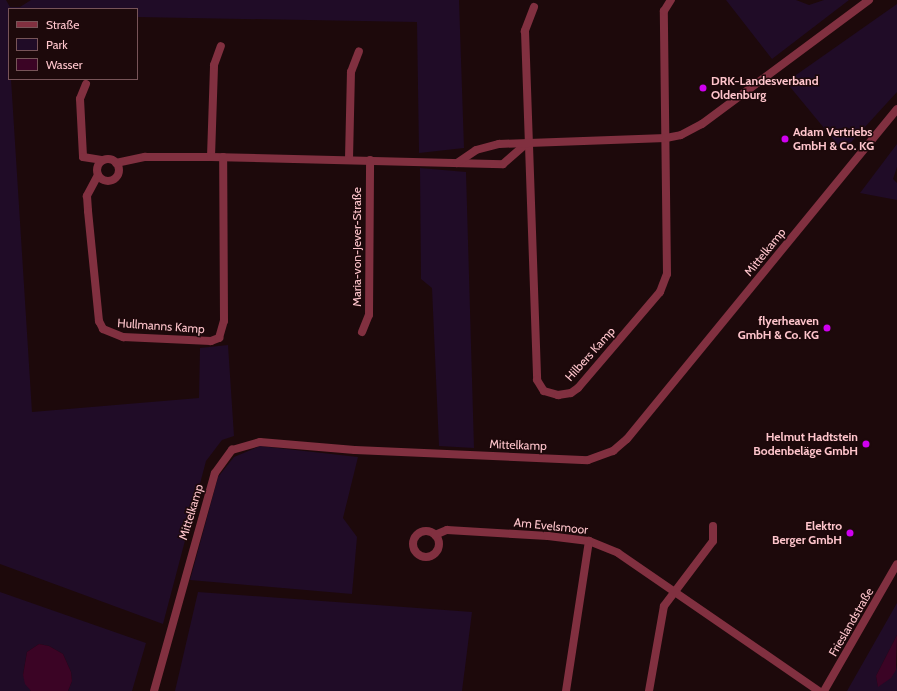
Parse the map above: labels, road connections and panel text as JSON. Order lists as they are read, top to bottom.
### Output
{
  "streets": {
    "street": [
      "Maria-von-Jever-Straße",
      "Mittelkamp",
      "Hullmanns Kamp",
      "Hilbers Kamp",
      "Am Evelsmoor",
      "Frieslandstraße"
    ]
  },
  "places": [
    "DRK-Landesverband Oldenburg",
    "Adam Vertriebs GmbH & Co. KG",
    "flyerheaven GmbH & Co. KG",
    "Helmut Hadtstein Bodenbeläge GmbH",
    "Elektro Berger GmbH"
  ],
  "legend": ["Straße", "Park", "Wasser"]
}
